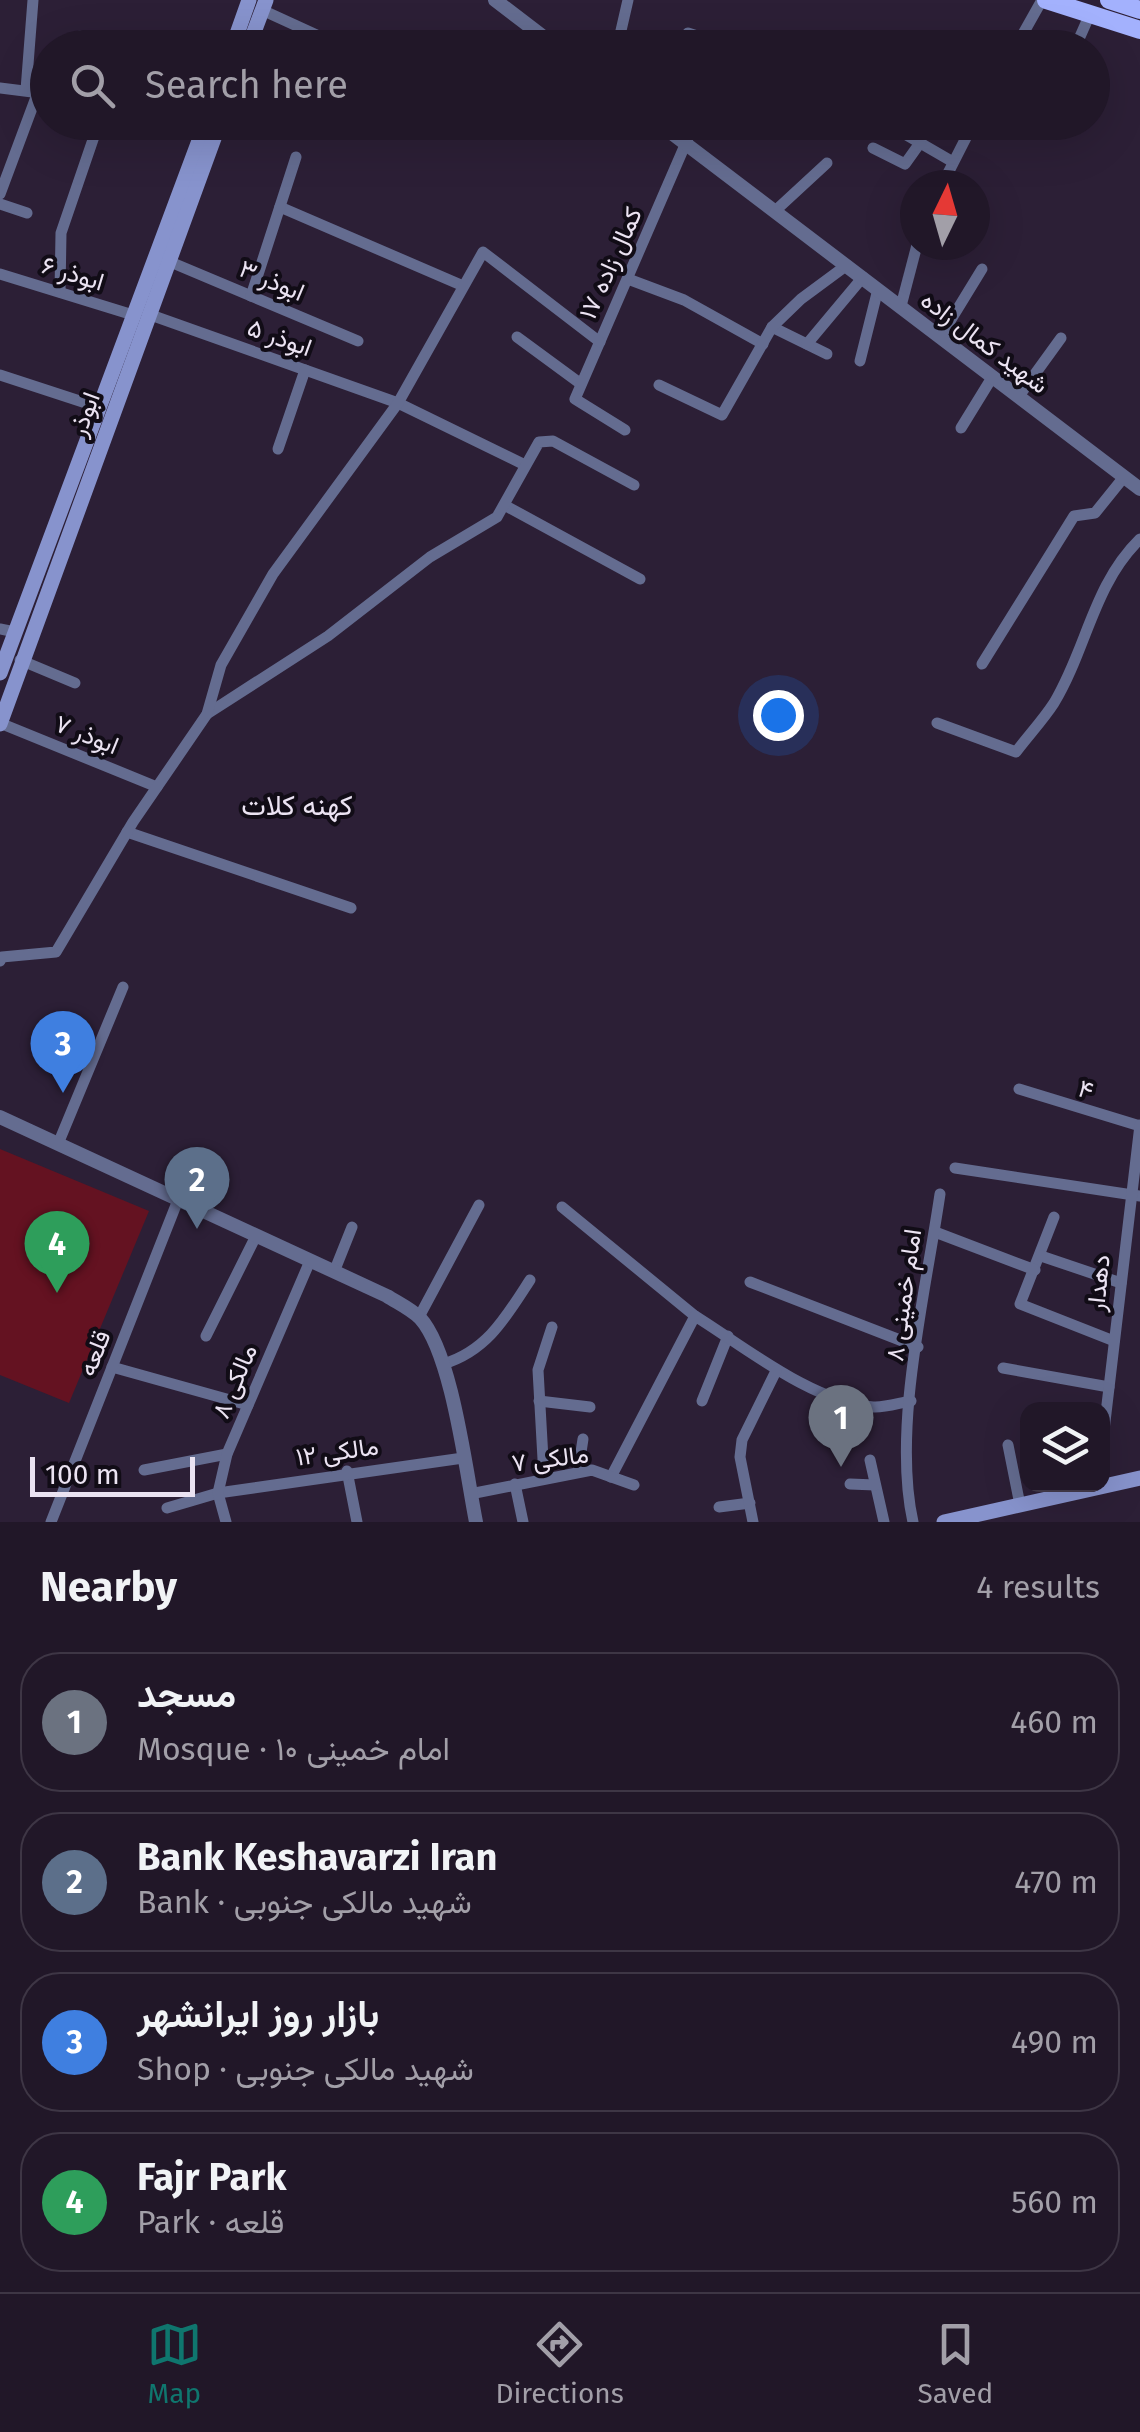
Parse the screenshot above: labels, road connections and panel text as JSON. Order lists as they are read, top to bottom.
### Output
{
  "streets": {
    "main road": ["ابوذر"],
    "street": [
      "کمال زاده ۱۷",
      "ابوذر ۶",
      "ابوذر ۳",
      "ابوذر ۵",
      "شهید کمال زاده",
      "ابوذر ۷",
      "۴",
      "دهدار",
      "امام خمینی ۸",
      "قلعه",
      "مالکی ۸",
      "مالکی ۱۲",
      "مالکی ۷"
    ]
  },
  "crossings": [
    ["کمال زاده ۱۷", "شهید کمال زاده"],
    ["ابوذر ۶", "ابوذر ۵"],
    ["ابوذر ۶", "ابوذر"],
    ["ابوذر ۳", "ابوذر"],
    ["ابوذر ۵", "ابوذر"],
    ["ابوذر", "ابوذر ۷"],
    ["۴", "دهدار"],
    ["مالکی ۸", "مالکی ۱۲"]
  ],
  "districts": ["کهنه کلات"],
  "scale_bar": "100 m",
  "north": "top",
  "page": {
    "search": "Search here",
    "pins": [
      "3",
      "2",
      "4",
      "1"
    ],
    "scale": "100 m",
    "heading": ["Nearby", "4 results"],
    "list": [
      {
        "mark": "1",
        "name": "مسجد",
        "note": "Mosque · امام خمینی ۱۰",
        "value": "460 m"
      },
      {
        "mark": "2",
        "name": "Bank Keshavarzi Iran",
        "note": "Bank · شهید مالکی جنوبی",
        "value": "470 m"
      },
      {
        "mark": "3",
        "name": "بازار روز ایرانشهر",
        "note": "Shop · شهید مالکی جنوبی",
        "value": "490 m"
      },
      {
        "mark": "4",
        "name": "Fajr Park",
        "note": "Park · قلعه",
        "value": "560 m"
      }
    ],
    "nav": ["Map", "Directions", "Saved"]
  }
}
